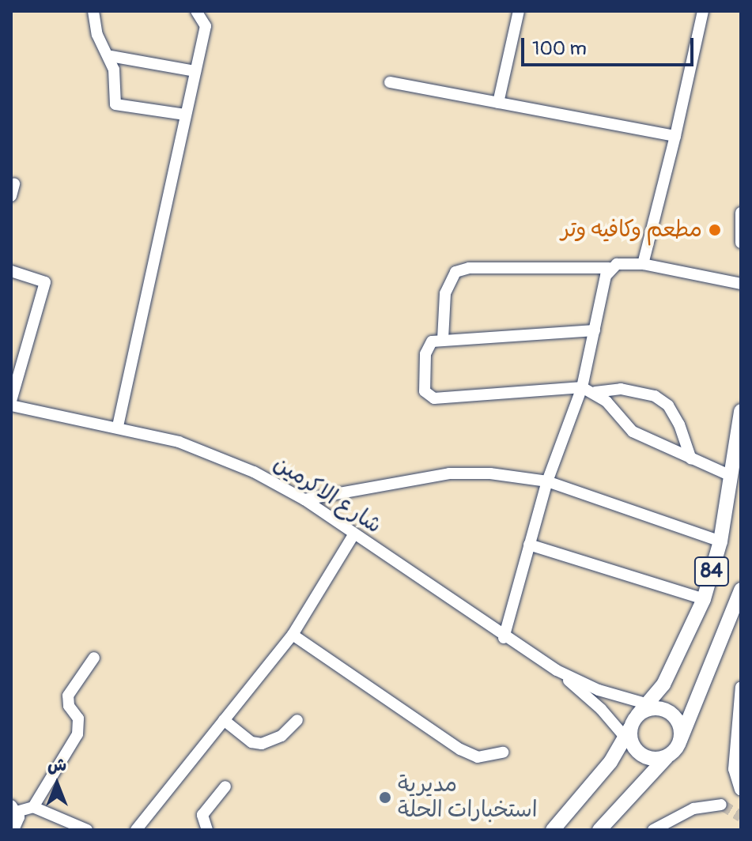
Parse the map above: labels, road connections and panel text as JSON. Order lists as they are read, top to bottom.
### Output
{
  "streets": {
    "main road": ["84"],
    "street": ["شارع الاكرمين"]
  },
  "crossings": [
    ["شارع الاكرمين", "84"]
  ],
  "places": ["مطعم وكافيه وتر", "مديرية استخبارات الحلة"],
  "scale_bar": "100 m",
  "north": "top"
}
